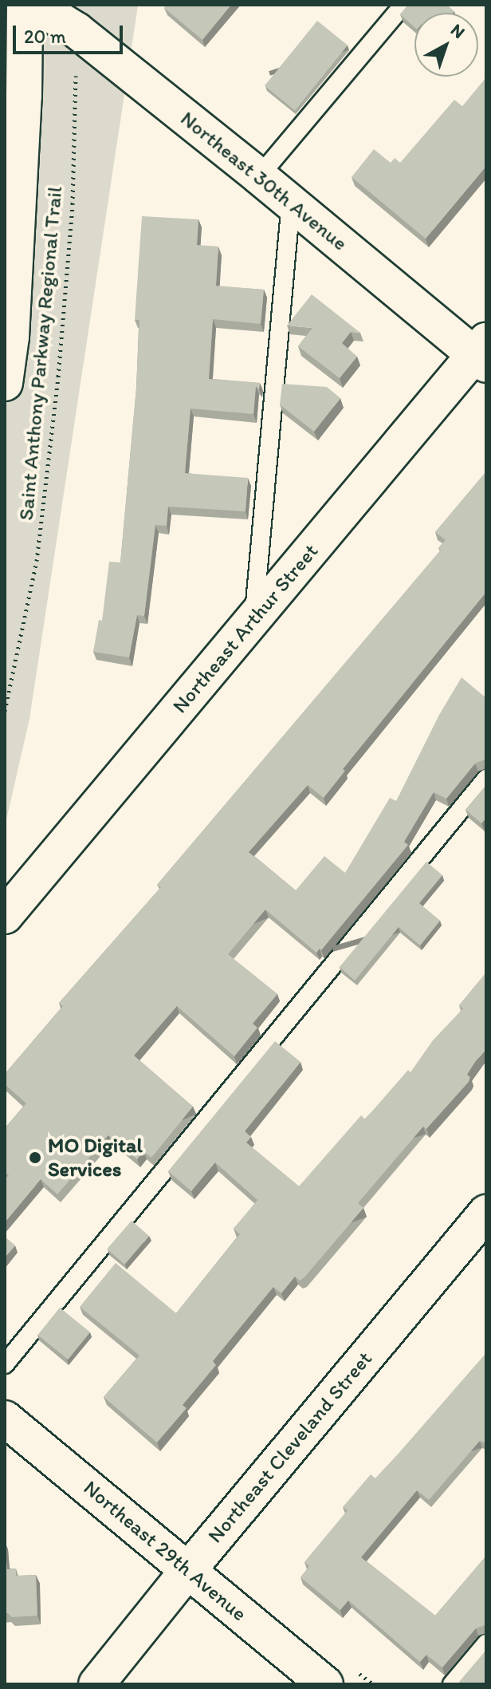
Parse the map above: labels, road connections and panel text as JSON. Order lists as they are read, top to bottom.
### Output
{
  "streets": {
    "street": [
      "Northeast 30th Avenue",
      "Northeast Arthur Street",
      "Northeast Cleveland Street",
      "Northeast 29th Avenue"
    ],
    "path": ["Saint Anthony Parkway Regional Trail"]
  },
  "crossings": [
    ["Northeast 30th Avenue", "Northeast Arthur Street"],
    ["Northeast Cleveland Street", "Northeast 29th Avenue"]
  ],
  "places": ["MO Digital Services"],
  "scale_bar": "20 m",
  "north": "top right"
}
